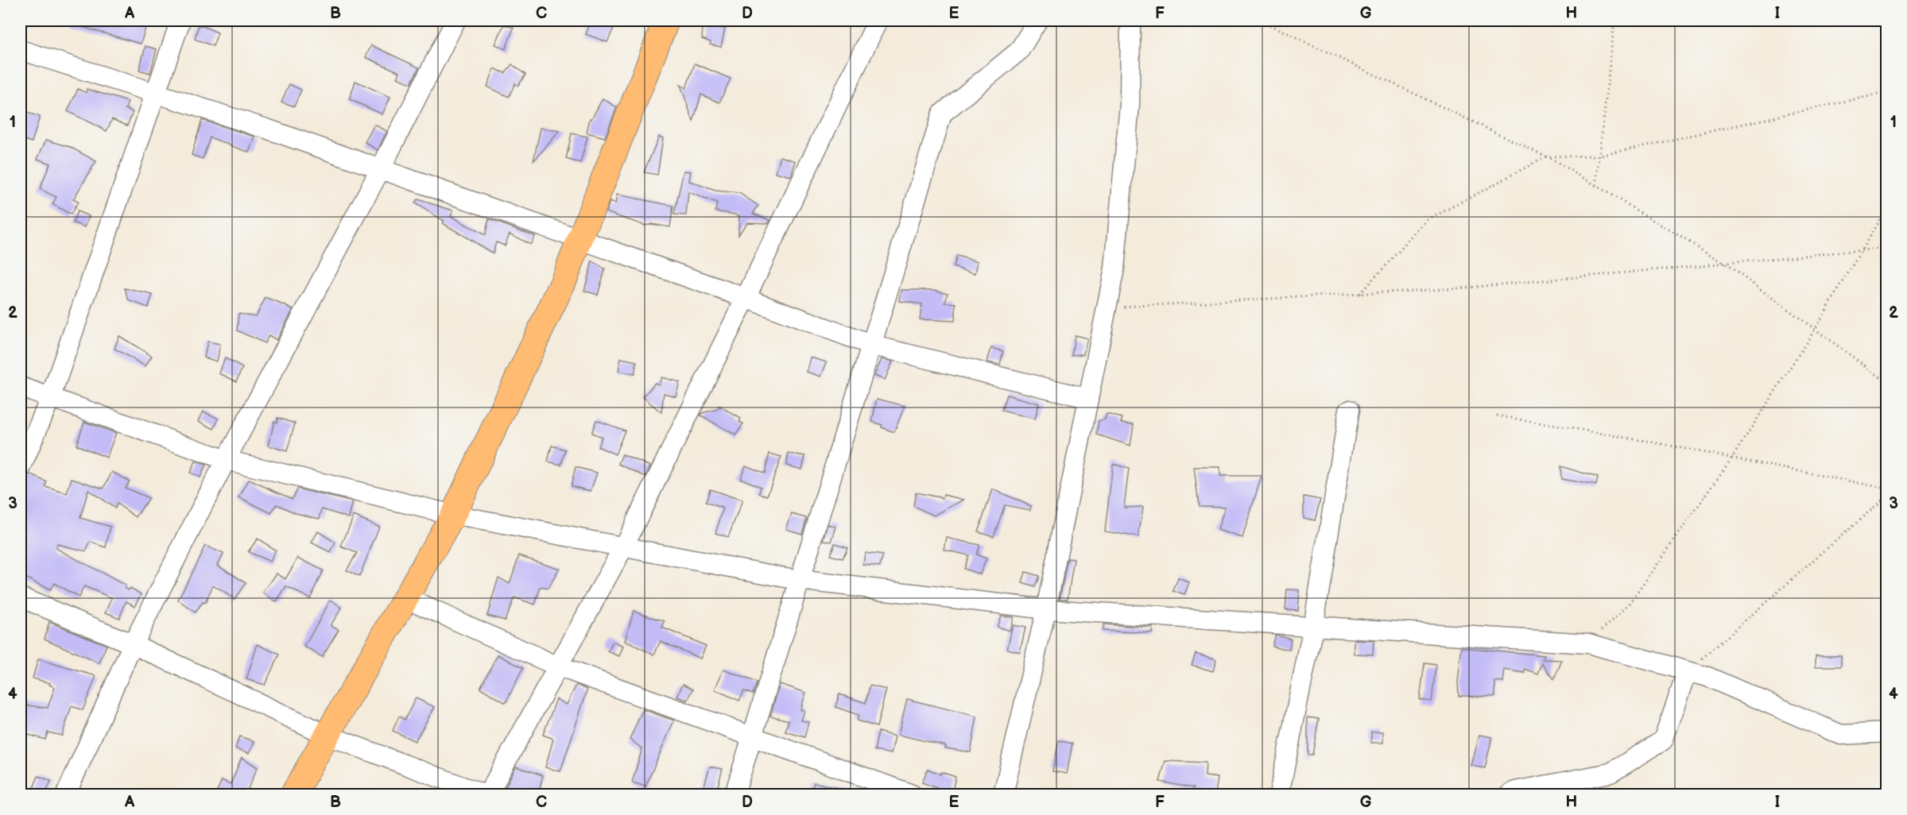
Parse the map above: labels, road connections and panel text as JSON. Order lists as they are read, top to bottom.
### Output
{
  "grid": {
    "columns": [
      "A",
      "B",
      "C",
      "D",
      "E",
      "F",
      "G",
      "H",
      "I"
    ],
    "rows": [
      "1",
      "2",
      "3",
      "4"
    ]
  }
}
